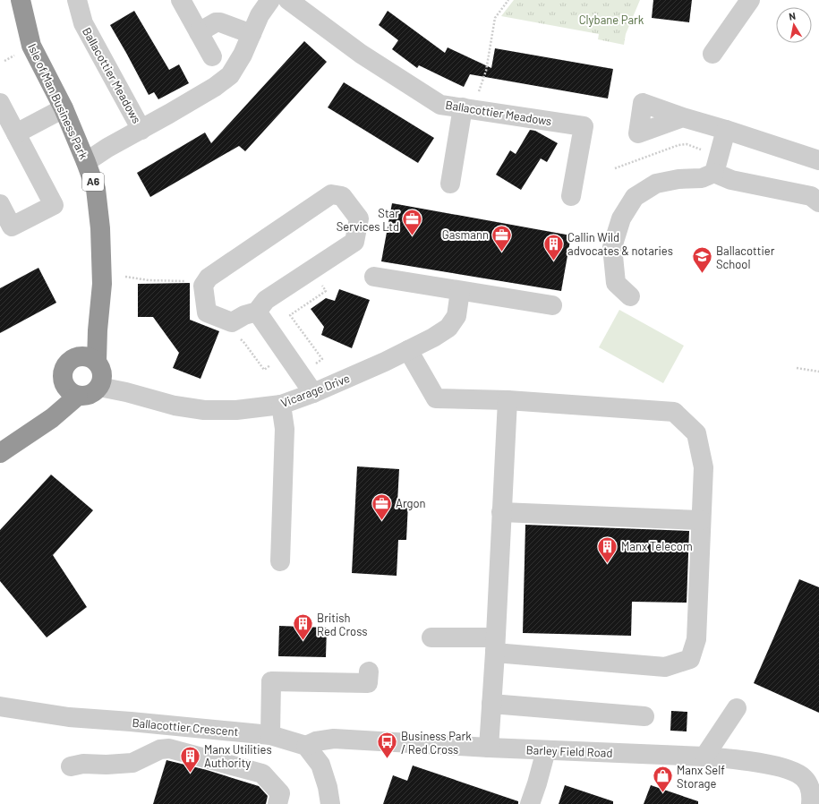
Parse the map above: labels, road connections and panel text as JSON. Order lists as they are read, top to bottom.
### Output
{
  "streets": {
    "highway": ["Isle of Man Business Park", "A6"],
    "street": [
      "Ballacottier Meadows",
      "Vicarage Drive",
      "Ballacottier Crescent",
      "Barley Field Road"
    ]
  },
  "crossings": [
    ["Ballacottier Meadows", "Isle of Man Business Park"],
    ["Isle of Man Business Park", "Vicarage Drive"],
    ["Ballacottier Crescent", "Barley Field Road"]
  ],
  "parks": ["Clybane Park"],
  "places": {
    "office": ["Star Services Ltd", "Gasmann", "Argon"],
    "building": [
      "Callin Wild advocates & notaries",
      "Manx Telecom",
      "British Red Cross",
      "Manx Utilities Authority"
    ],
    "school or university": ["Ballacottier School"],
    "bus stop": ["Business Park / Red Cross"],
    "shop": ["Manx Self Storage"]
  },
  "north": "top"
}
